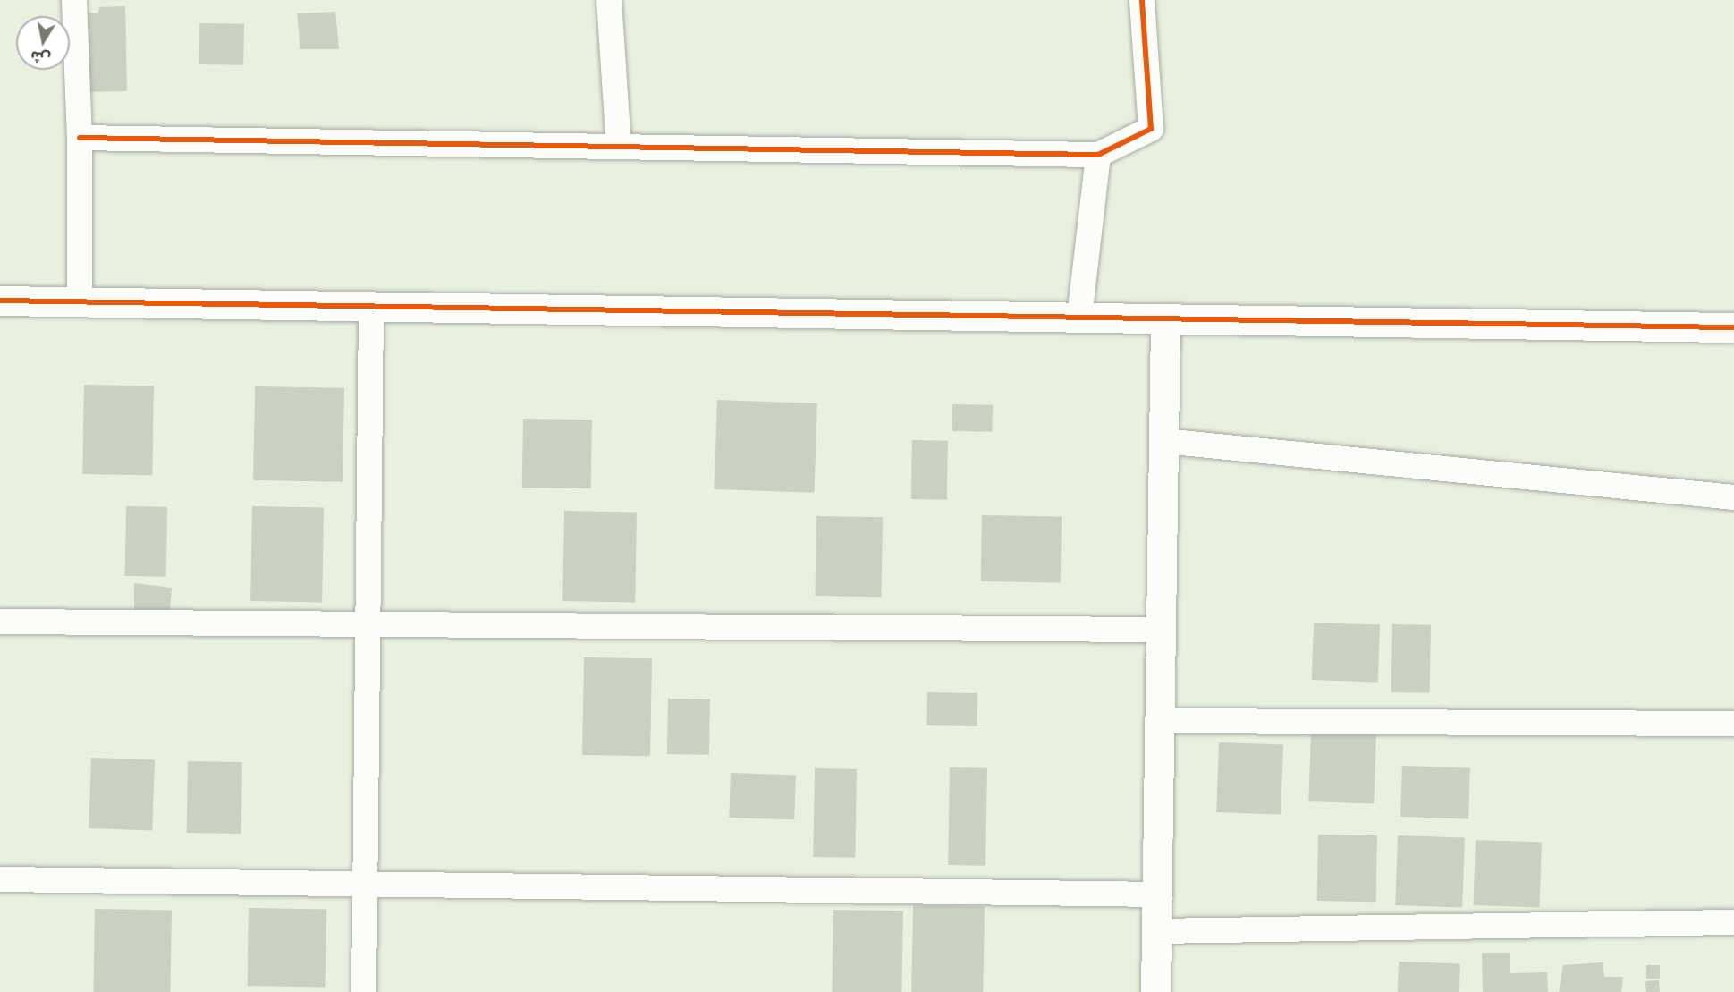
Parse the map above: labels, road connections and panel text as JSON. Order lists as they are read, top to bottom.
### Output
{
  "north": "bottom"
}
